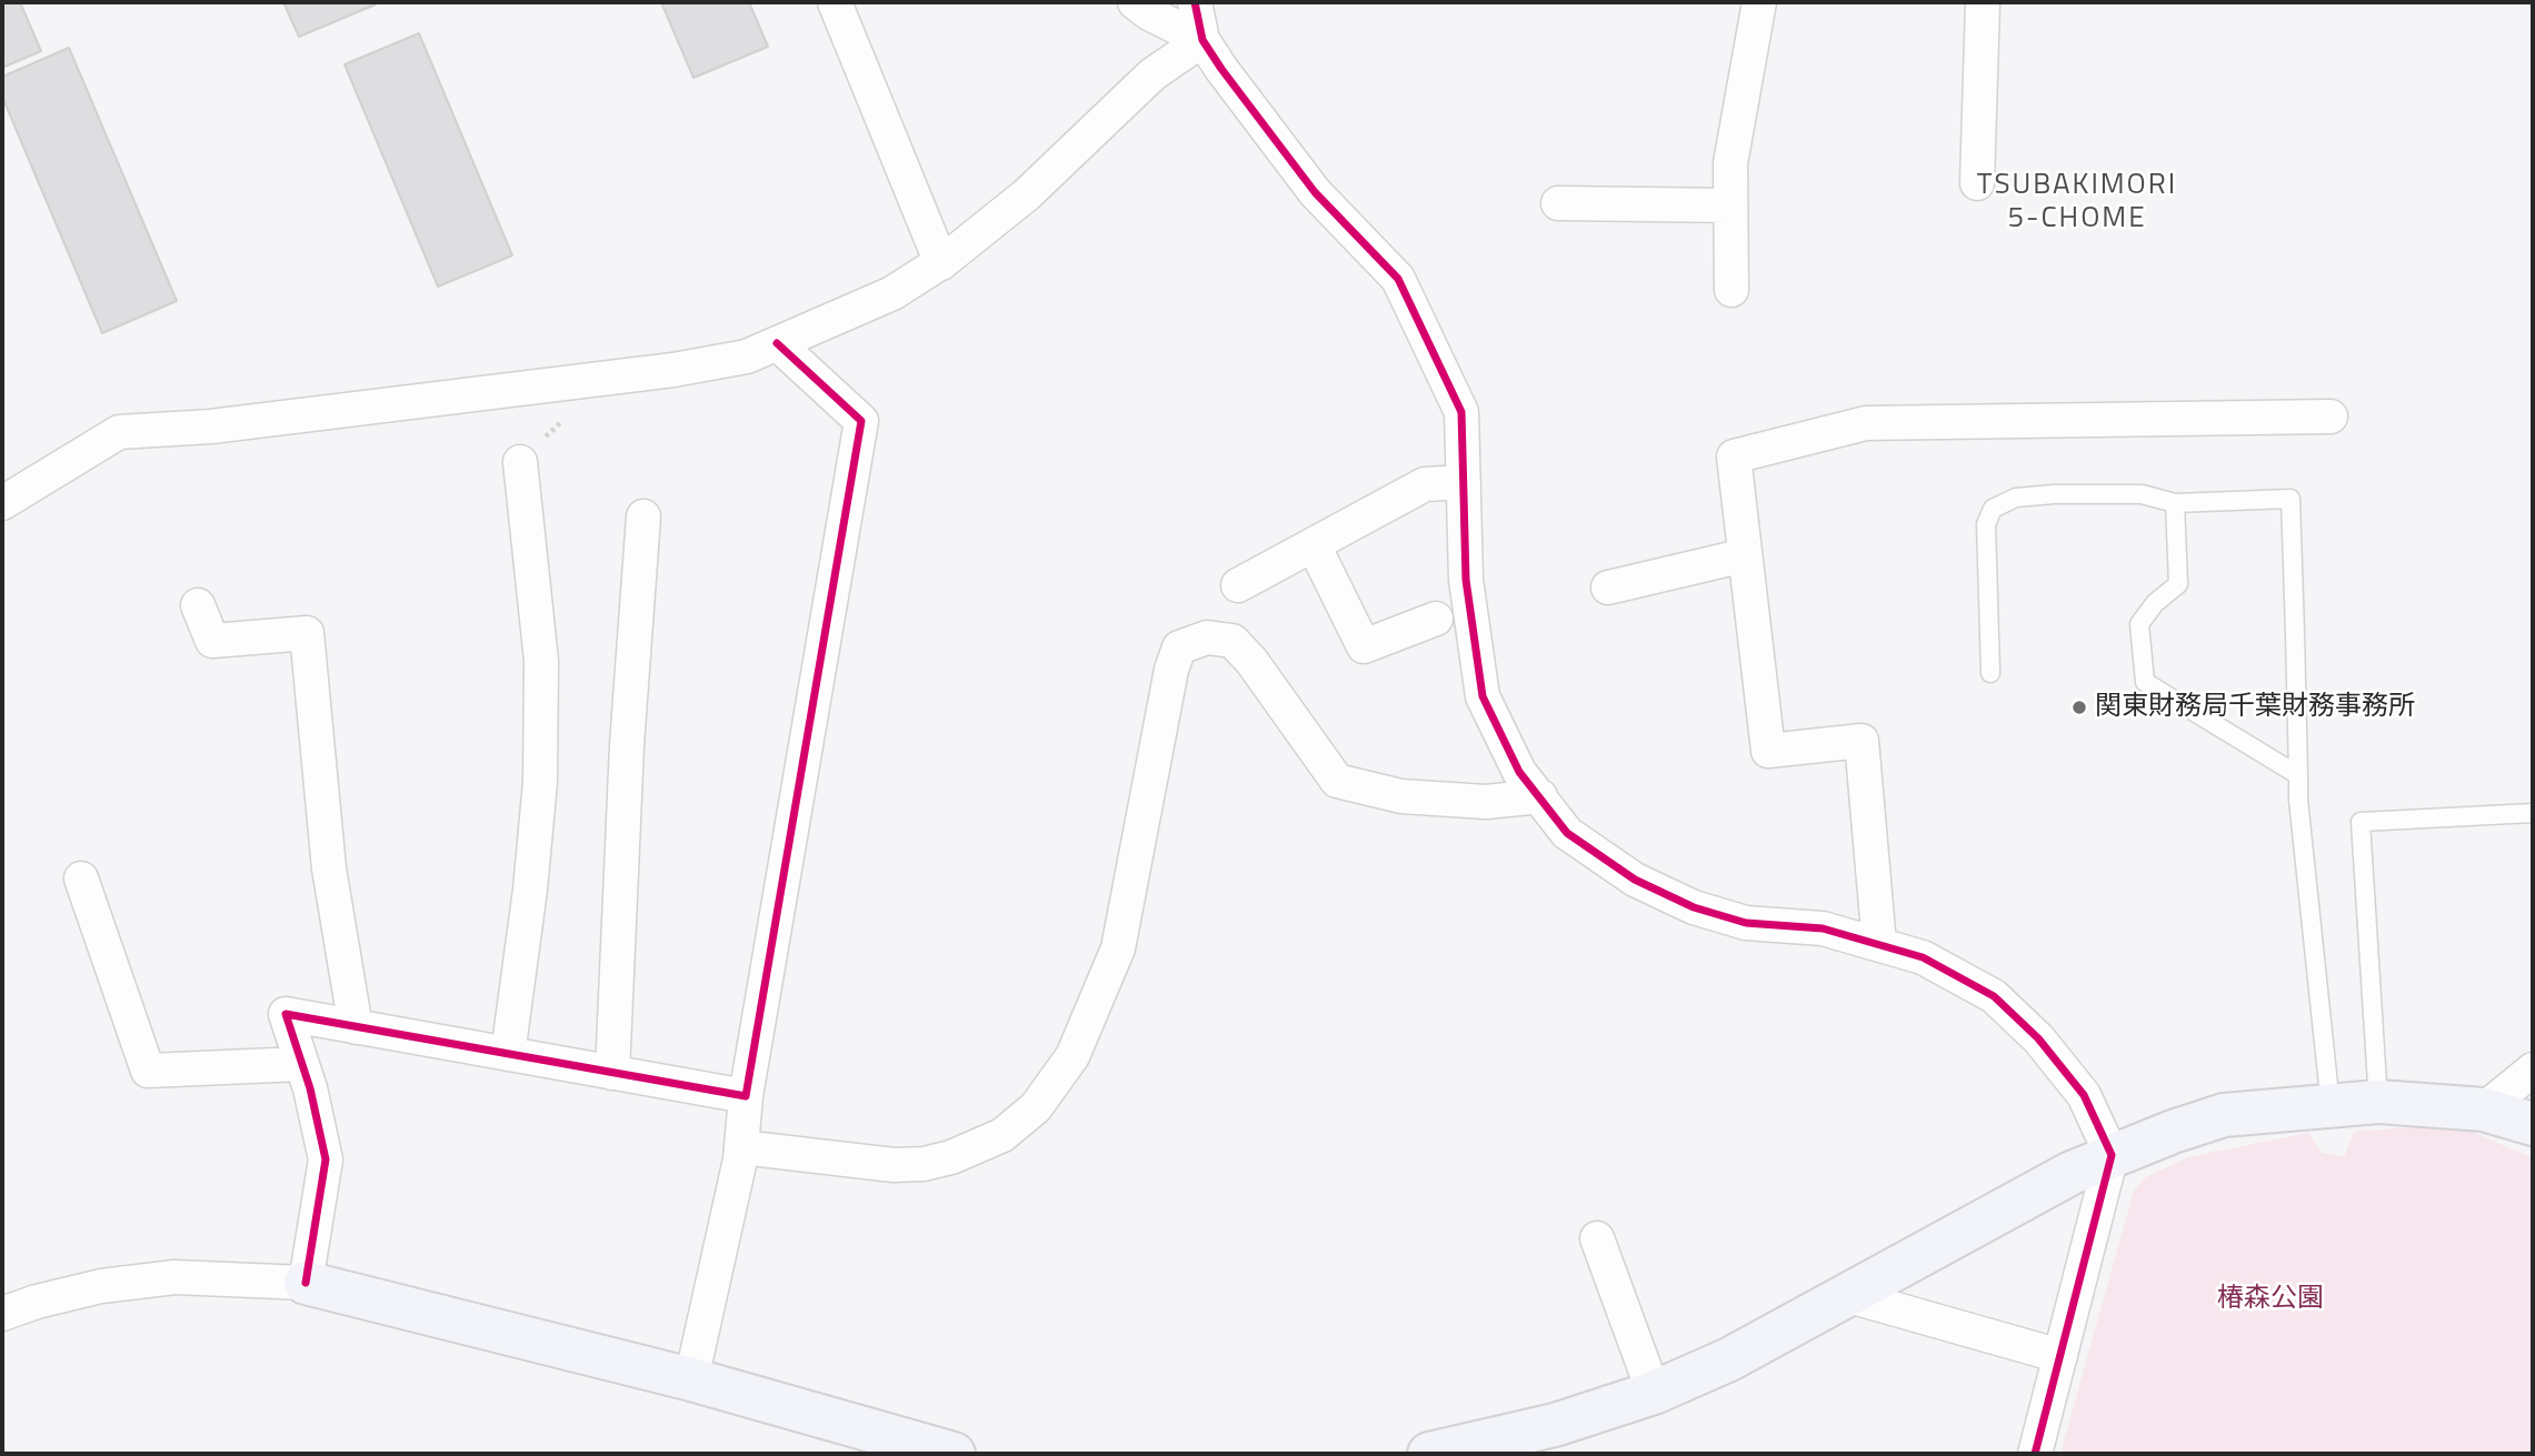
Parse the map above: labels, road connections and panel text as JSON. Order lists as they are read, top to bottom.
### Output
{
  "districts": ["TSUBAKIMORI 5-CHOME"],
  "parks": ["椿森公園"],
  "places": ["関東財務局千葉財務事務所"]
}
